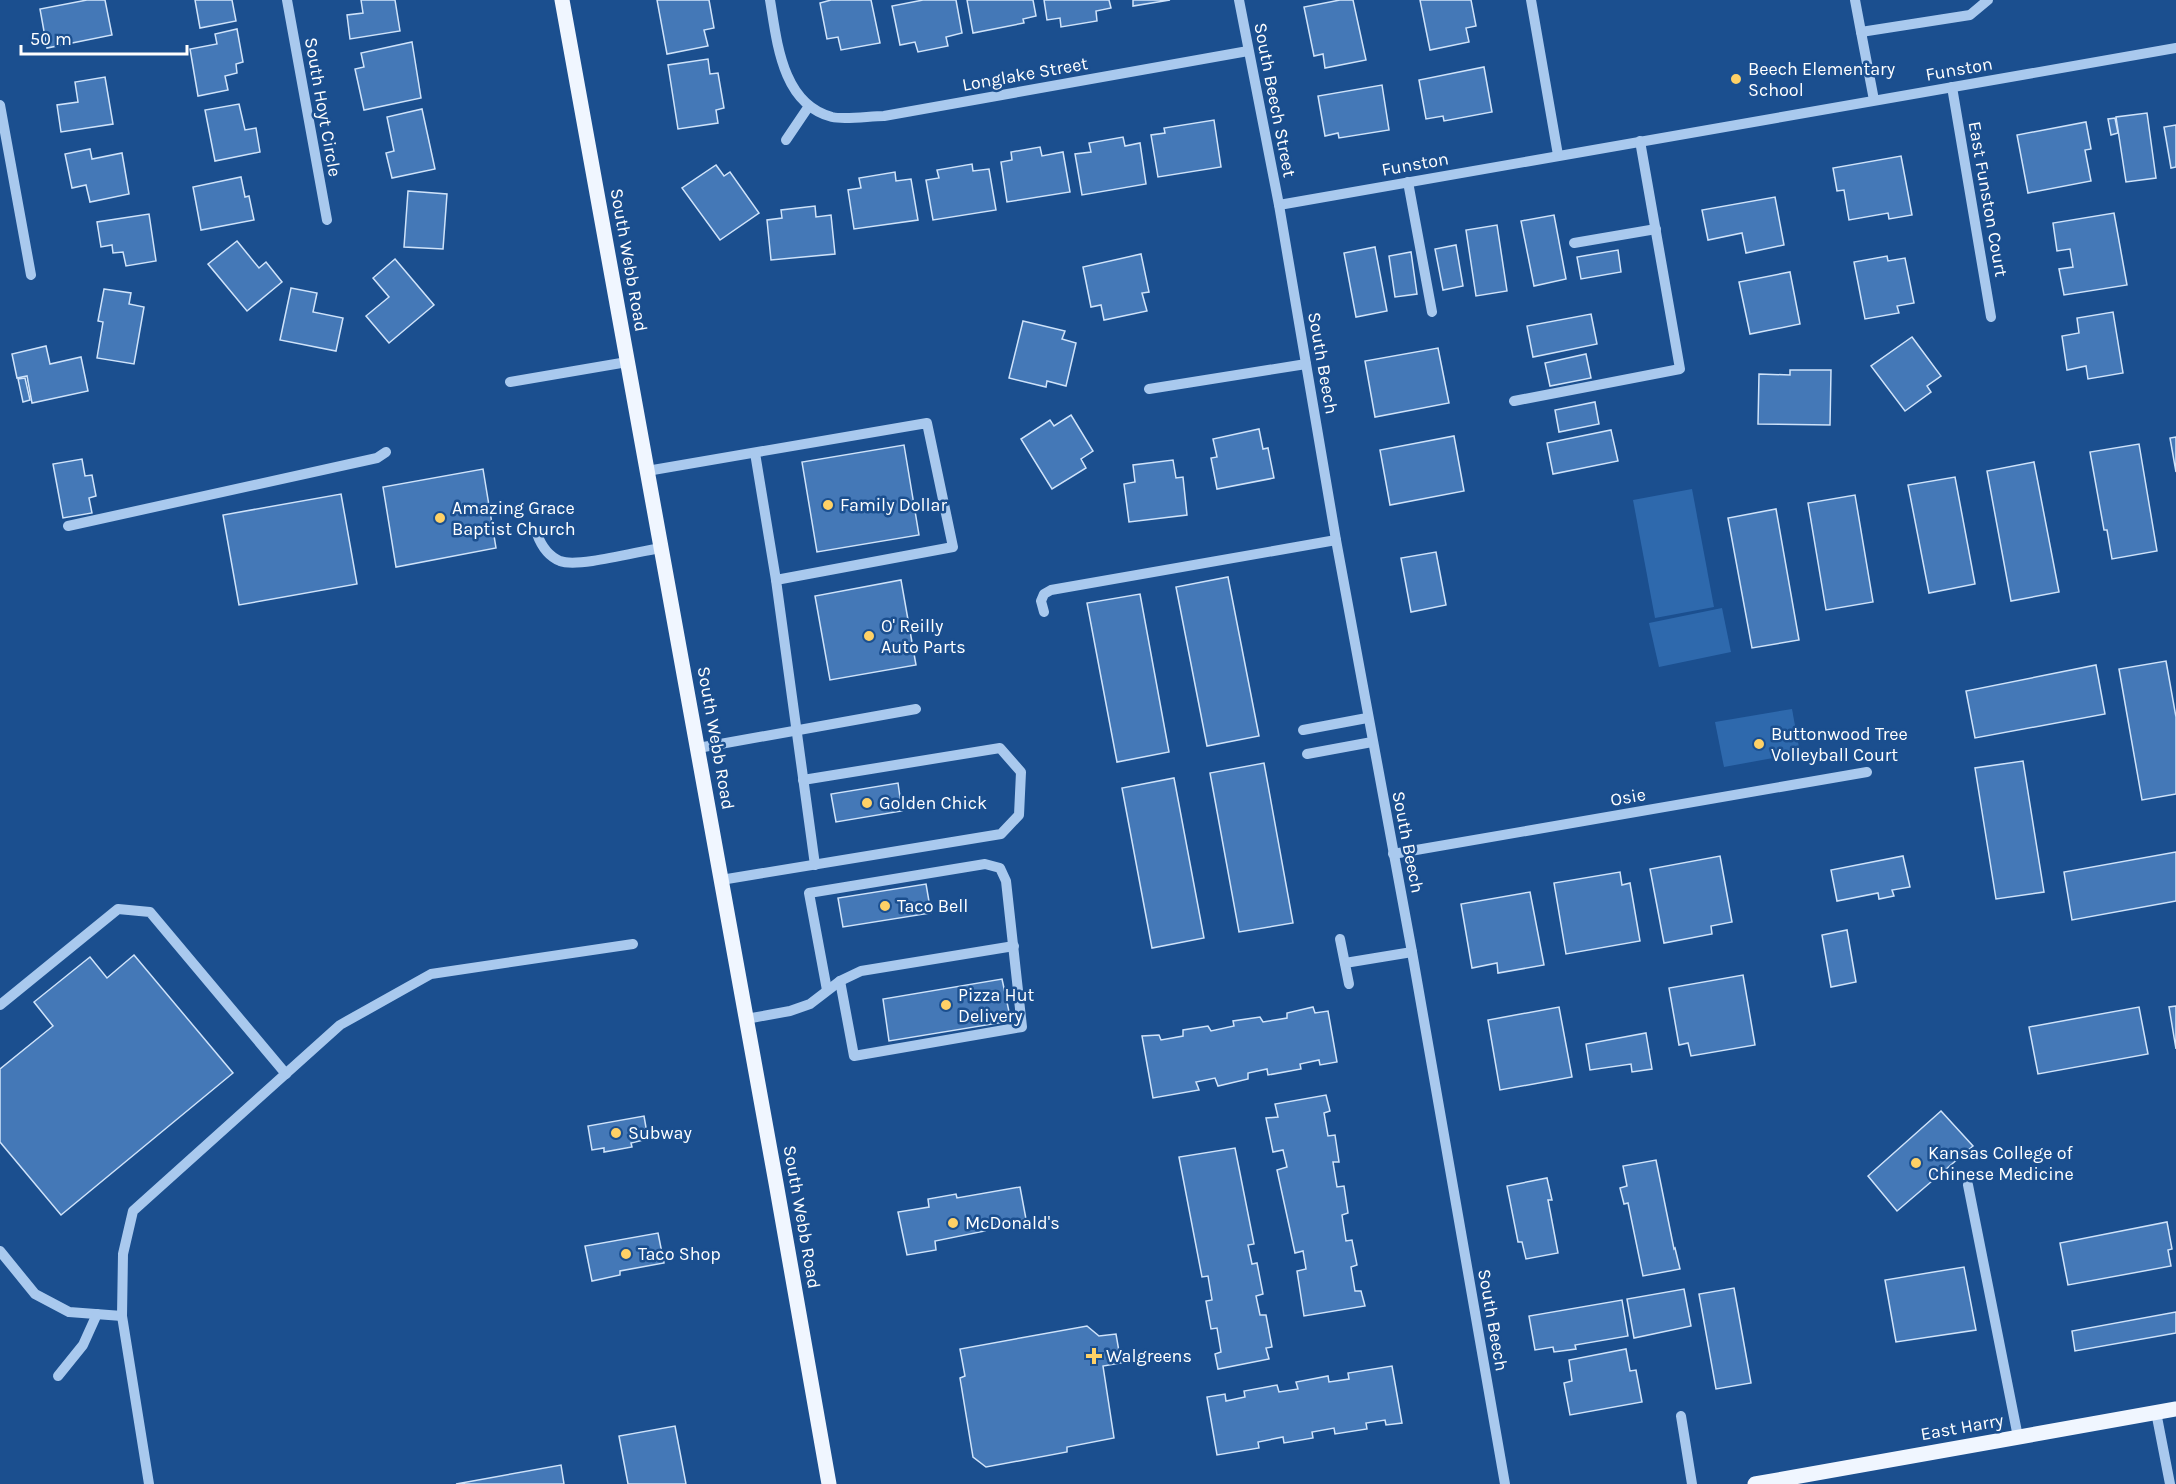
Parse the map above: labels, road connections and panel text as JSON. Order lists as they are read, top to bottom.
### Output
{
  "streets": {
    "main road": ["South Webb Road", "East Harry"],
    "street": [
      "Funston",
      "Longlake Street",
      "South Beech Street",
      "South Hoyt Circle",
      "East Funston Court",
      "South Beech",
      "Osie"
    ]
  },
  "crossings": [
    ["Funston", "South Beech Street"],
    ["Funston", "East Funston Court"],
    ["Funston", "South Beech"],
    ["Longlake Street", "South Beech Street"],
    ["South Beech Street", "South Beech"],
    ["South Beech", "Osie"]
  ],
  "places": {
    "other": [
      "Beech Elementary School",
      "Family Dollar",
      "Amazing Grace Baptist Church",
      "O' Reilly Auto Parts",
      "Buttonwood Tree Volleyball Court",
      "Golden Chick",
      "Taco Bell",
      "Pizza Hut Delivery",
      "Subway",
      "Kansas College of Chinese Medicine",
      "McDonald's",
      "Taco Shop"
    ],
    "health": ["Walgreens"]
  },
  "scale_bar": "50 m"
}
